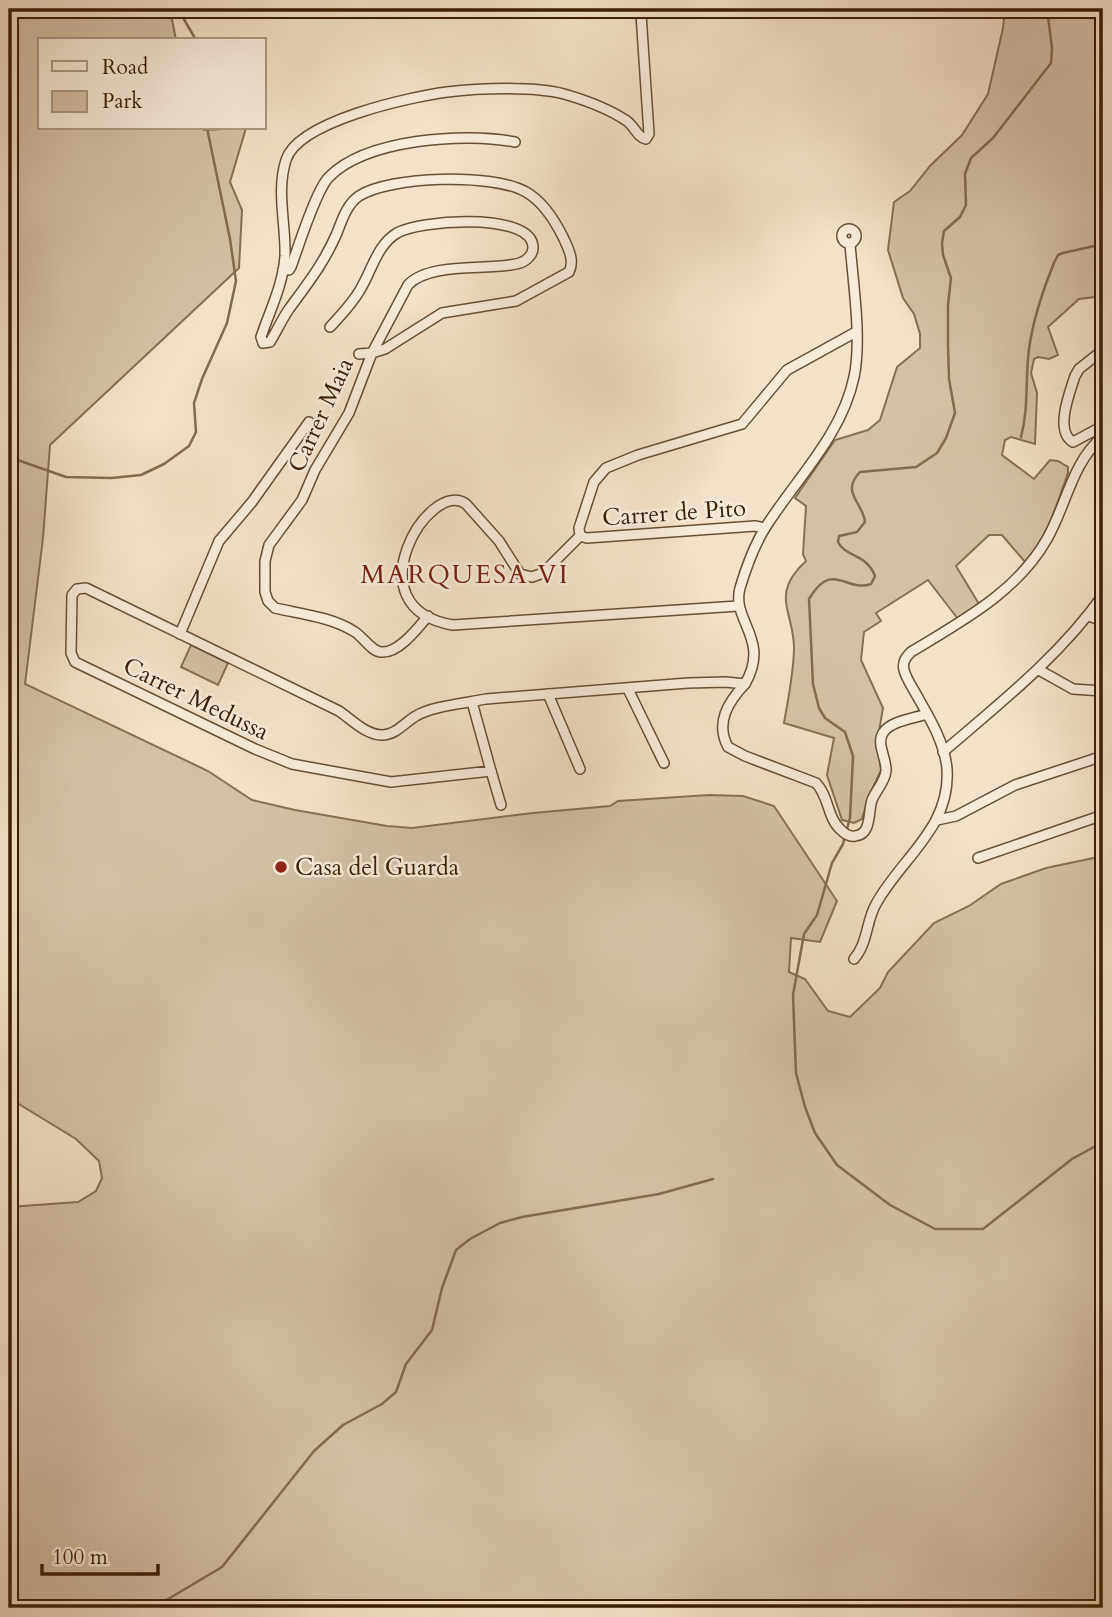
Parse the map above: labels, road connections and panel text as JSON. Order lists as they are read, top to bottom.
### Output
{
  "streets": {
    "street": ["Carrer Maia", "Carrer de Pito", "Carrer Medussa"]
  },
  "crossings": [
    ["Carrer Maia", "Carrer de Pito"]
  ],
  "districts": ["MARQUESA VI"],
  "places": ["Casa del Guarda"],
  "legend": ["Road", "Park"],
  "scale_bar": "100 m"
}
